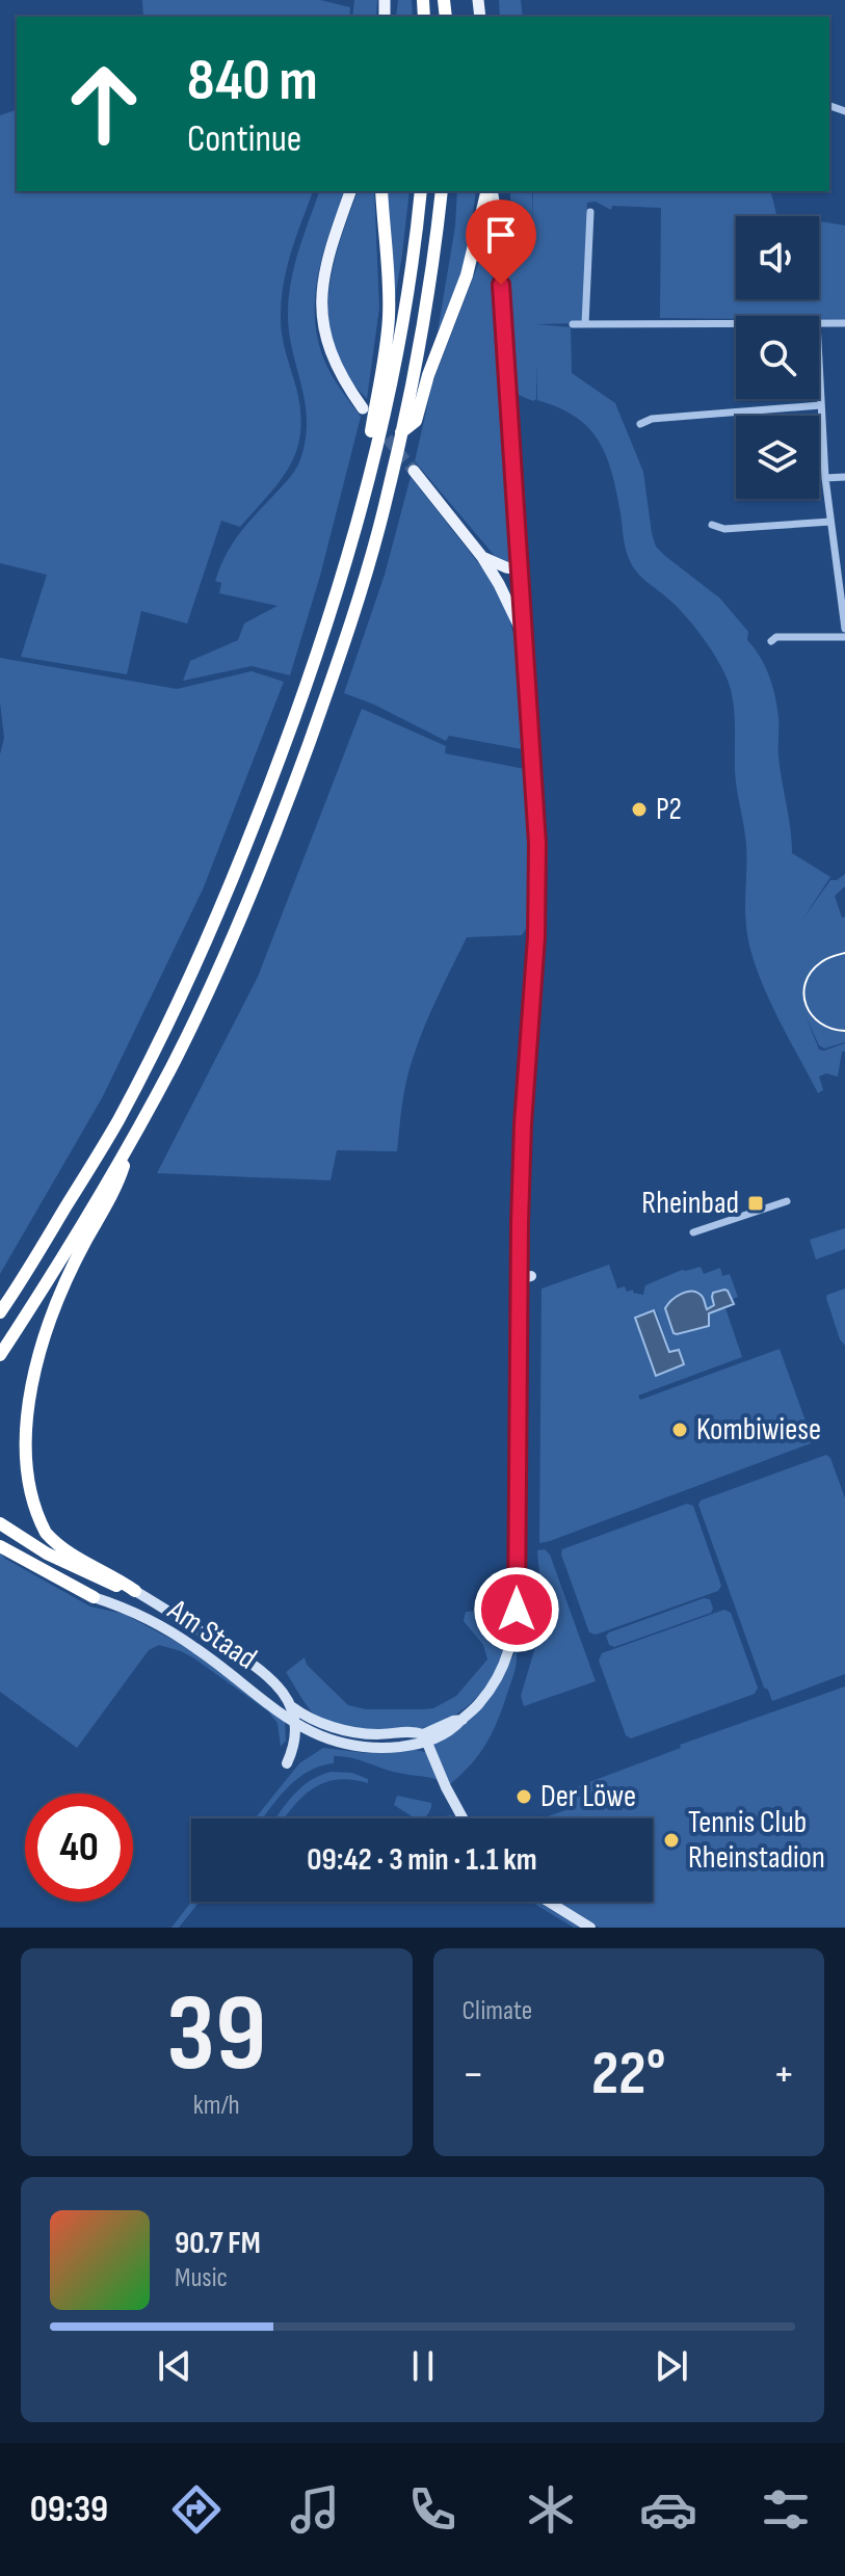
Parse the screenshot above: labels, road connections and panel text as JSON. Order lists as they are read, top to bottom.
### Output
{
  "streets": {
    "street": ["Am Staad"]
  },
  "places": {
    "other": [
      "P2",
      "Kombiwiese",
      "Der Löwe",
      "Tennis Club Rheinstadion"
    ],
    "transit": ["Rheinbad"]
  },
  "page": {
    "turn": ["840 m", "Continue"],
    "limit": "40",
    "trip": "09:42 · 3 min · 1.1 km",
    "tile": [
      ["39", "km/h"],
      "Climate"
    ],
    "heat": ["−", "22°", "+"],
    "song": ["90.7 FM", "Music"],
    "tabs": "09:39"
  }
}
